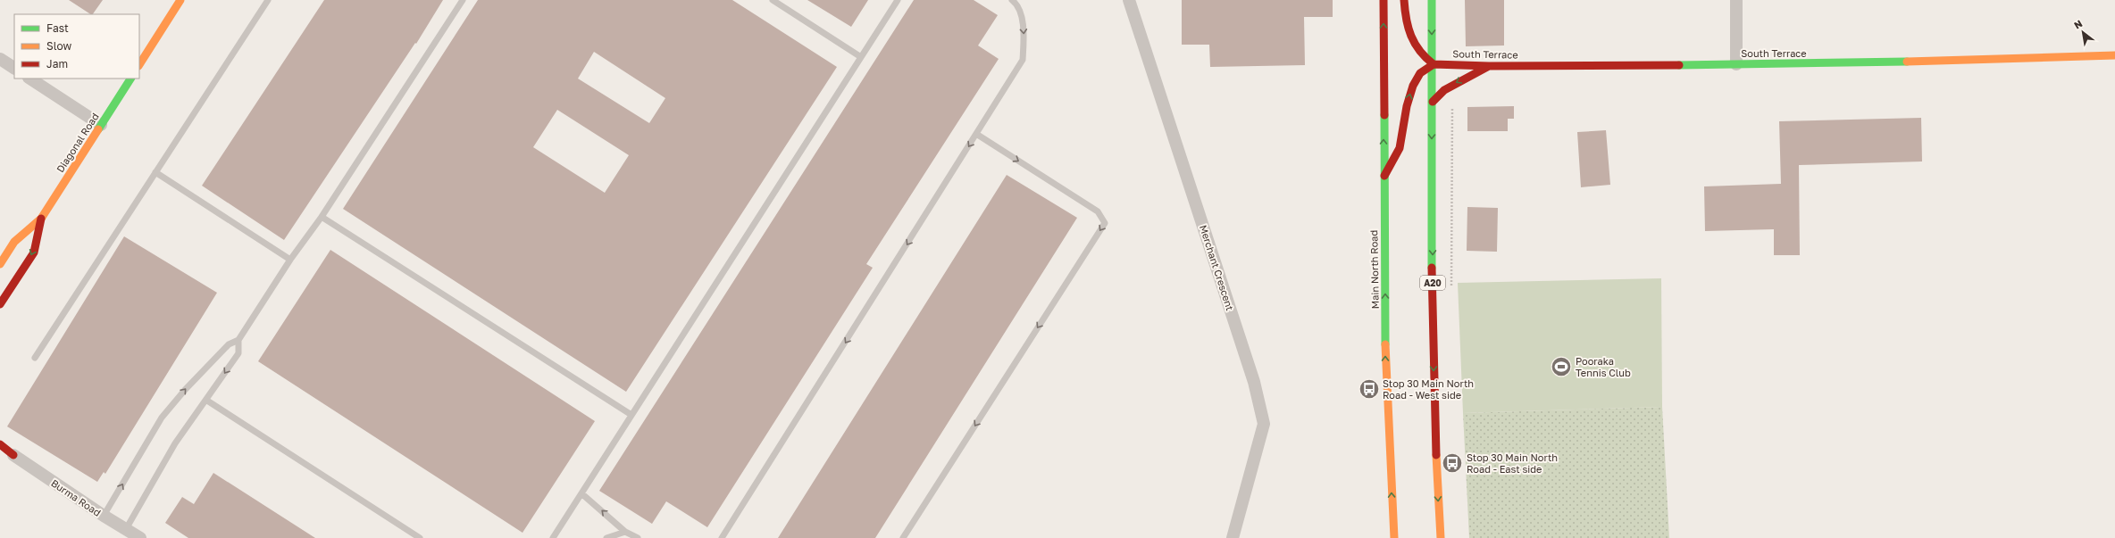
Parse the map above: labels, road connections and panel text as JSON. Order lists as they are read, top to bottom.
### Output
{
  "streets": {
    "main road": [
      "South Terrace",
      "Diagonal Road",
      "Main North Road",
      "A20"
    ],
    "street": ["Merchant Crescent", "Burma Road"]
  },
  "crossings": [
    ["South Terrace", "A20"]
  ],
  "places": {
    "sports": ["Pooraka Tennis Club"],
    "bus stop": ["Stop 30 Main North Road - West side", "Stop 30 Main North Road - East side"]
  },
  "legend": ["Fast", "Slow", "Jam"],
  "north": "top left"
}
